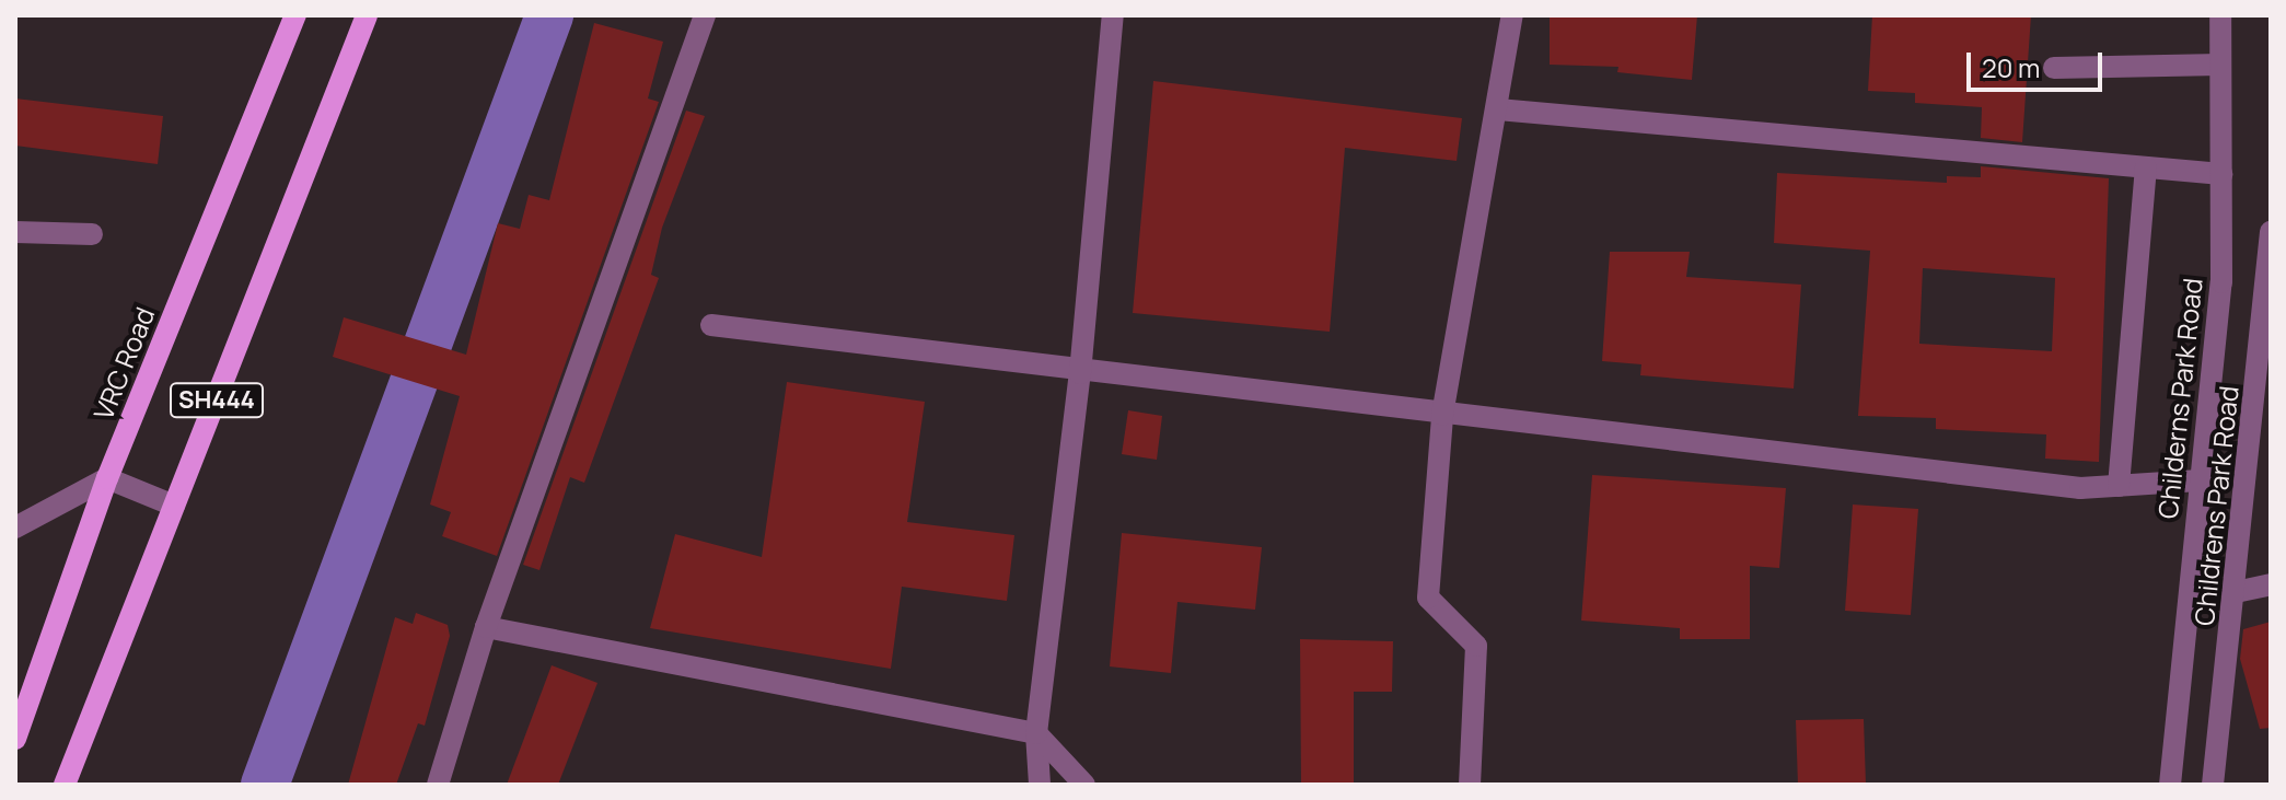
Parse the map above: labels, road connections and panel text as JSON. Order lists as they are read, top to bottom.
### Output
{
  "streets": {
    "main road": ["VRC Road", "SH444"],
    "street": ["Childerns Park Road", "Childrens Park Road"]
  },
  "scale_bar": "20 m"
}
